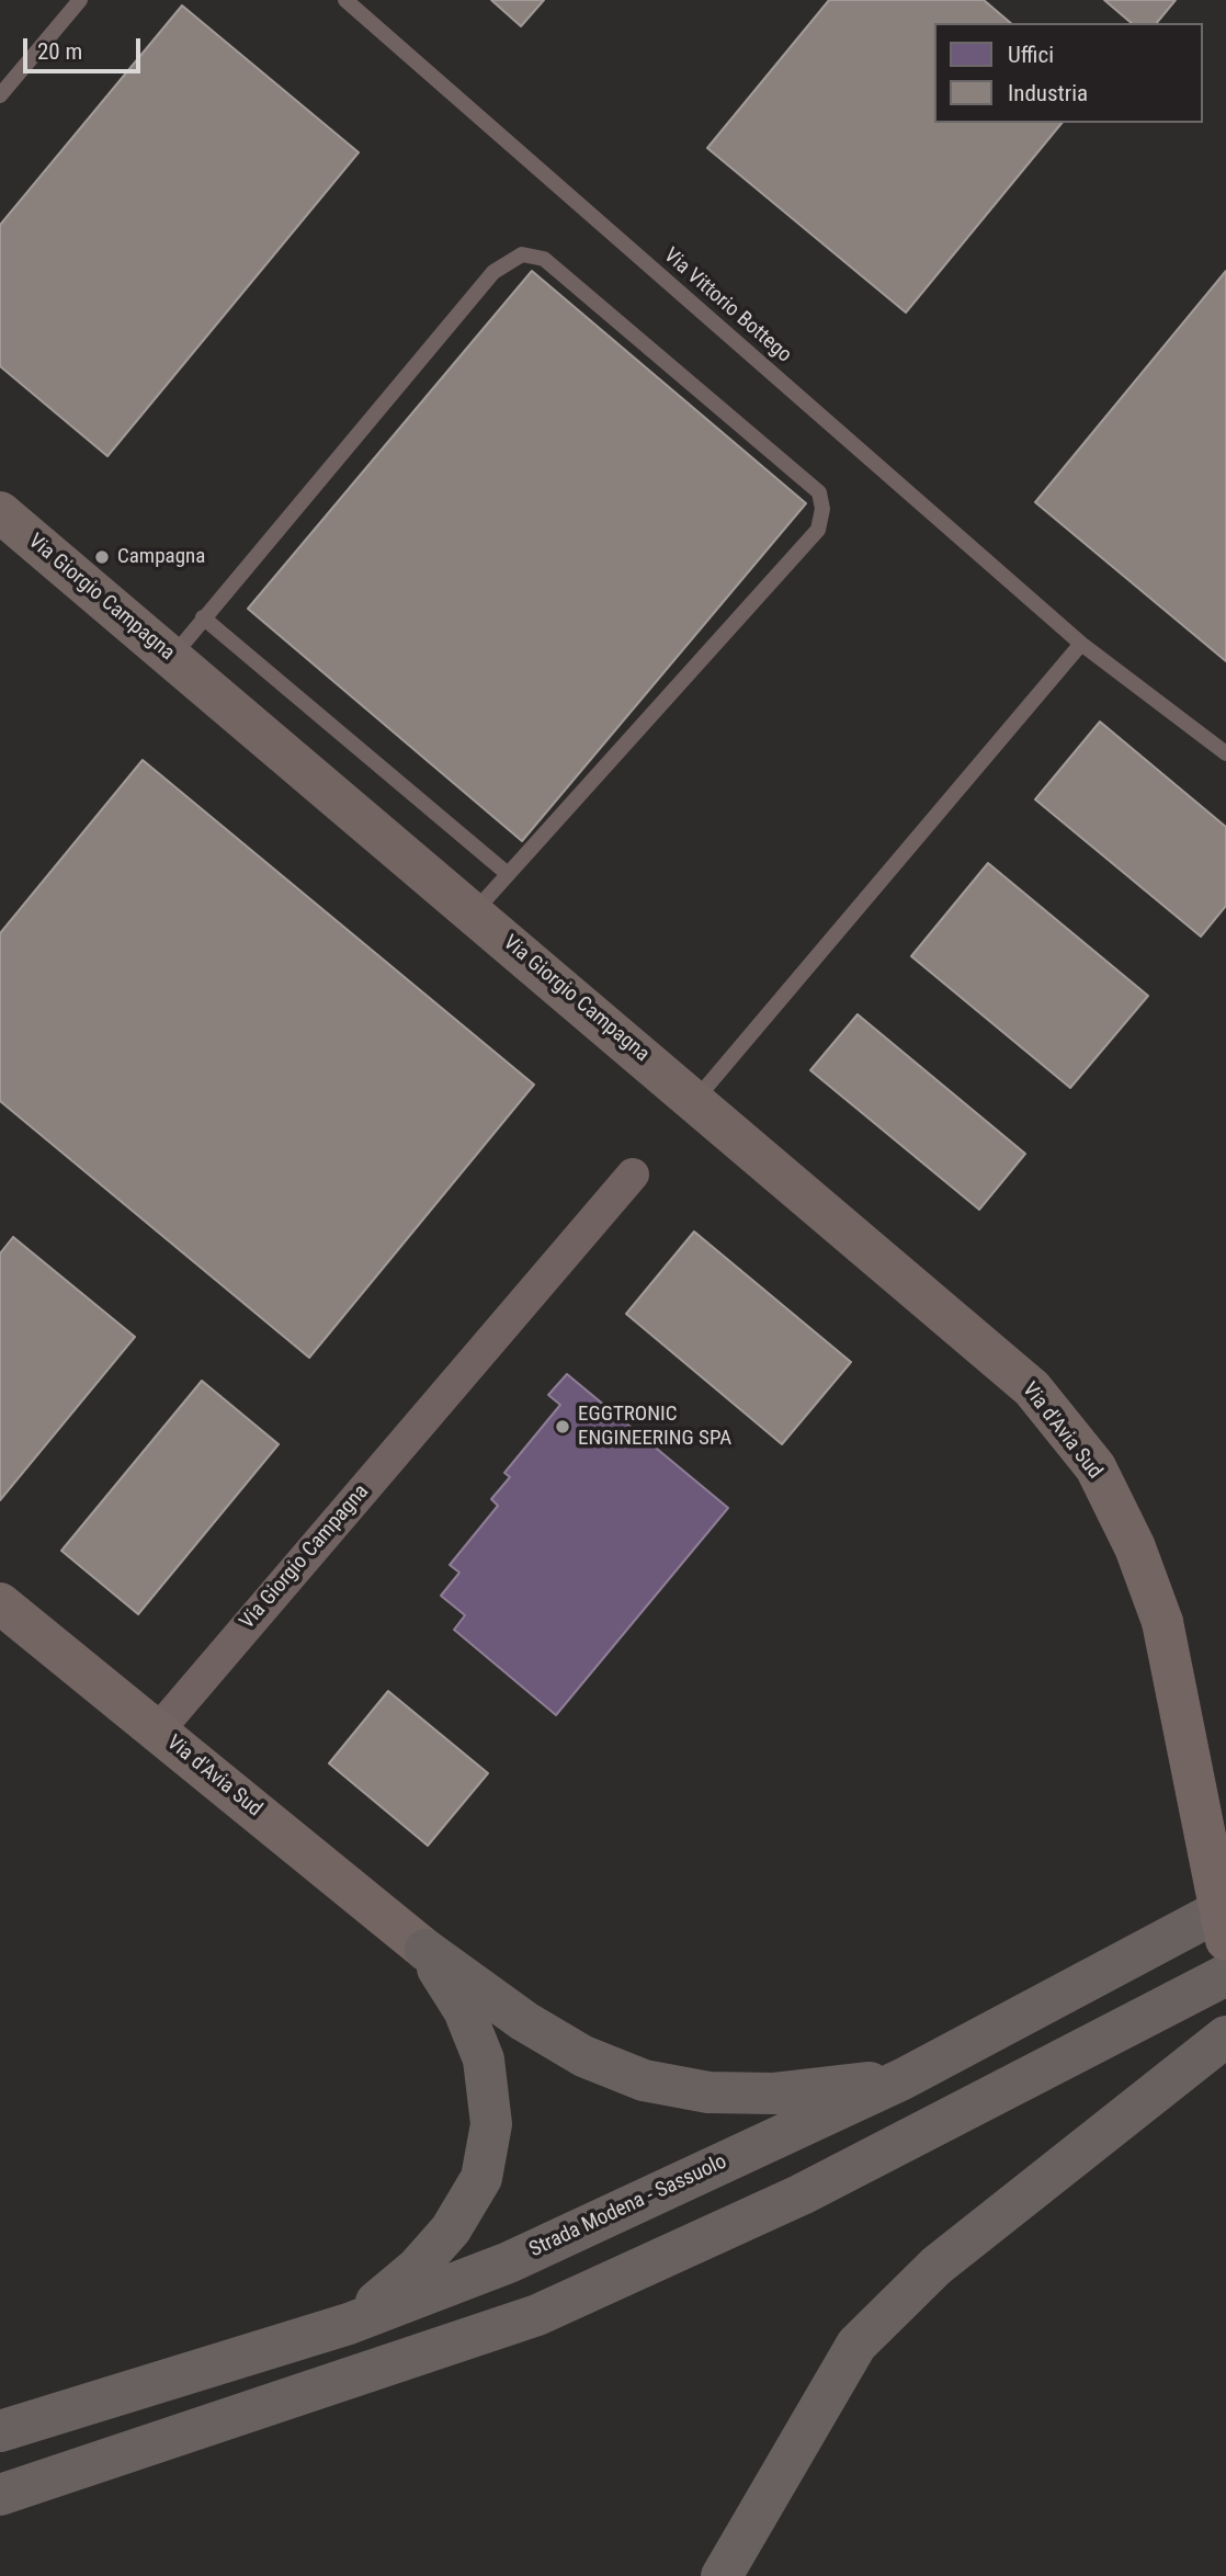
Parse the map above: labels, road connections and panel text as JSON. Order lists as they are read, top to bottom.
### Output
{
  "streets": {
    "highway": ["Strada Modena - Sassuolo"],
    "street": ["Via Giorgio Campagna", "Via d'Avia Sud"],
    "lane": ["Via Vittorio Bottego"]
  },
  "crossings": [
    ["Via Giorgio Campagna", "Via d'Avia Sud"]
  ],
  "places": ["Campagna", "EGGTRONIC ENGINEERING SPA"],
  "legend": ["Uffici", "Industria"],
  "scale_bar": "20 m"
}
